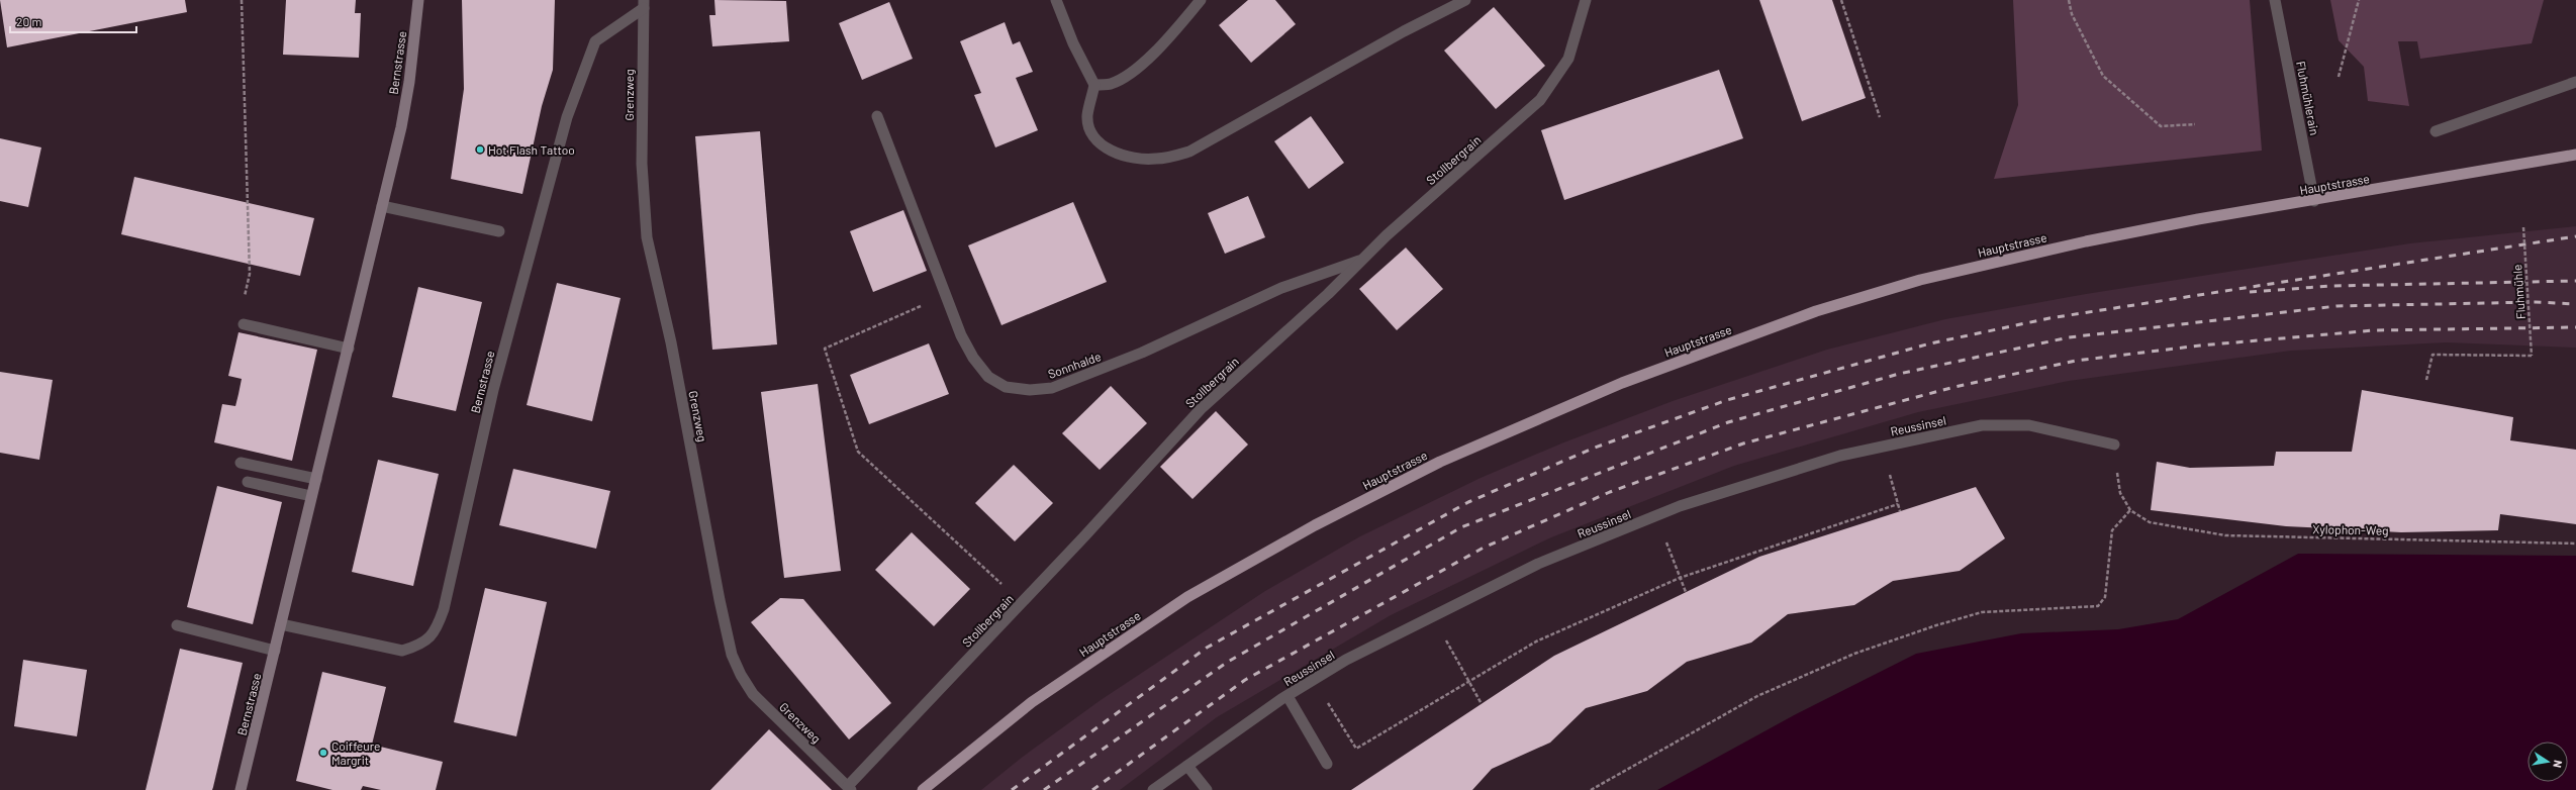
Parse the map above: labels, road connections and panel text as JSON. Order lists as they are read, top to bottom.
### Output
{
  "streets": {
    "main road": ["Bernstrasse", "Hauptstrasse"],
    "street": [
      "Grenzweg",
      "Fluhmühlerain",
      "Stollbergrain",
      "Sonnhalde",
      "Reussinsel"
    ],
    "path": ["Fluhmühle", "Xylophon-Weg"]
  },
  "crossings": [
    ["Bernstrasse", "Grenzweg"],
    ["Grenzweg", "Stollbergrain"],
    ["Fluhmühlerain", "Hauptstrasse"],
    ["Stollbergrain", "Sonnhalde"]
  ],
  "places": ["Hot Flash Tattoo", "Coiffeure Margrit"],
  "scale_bar": "20 m",
  "north": "right"
}
